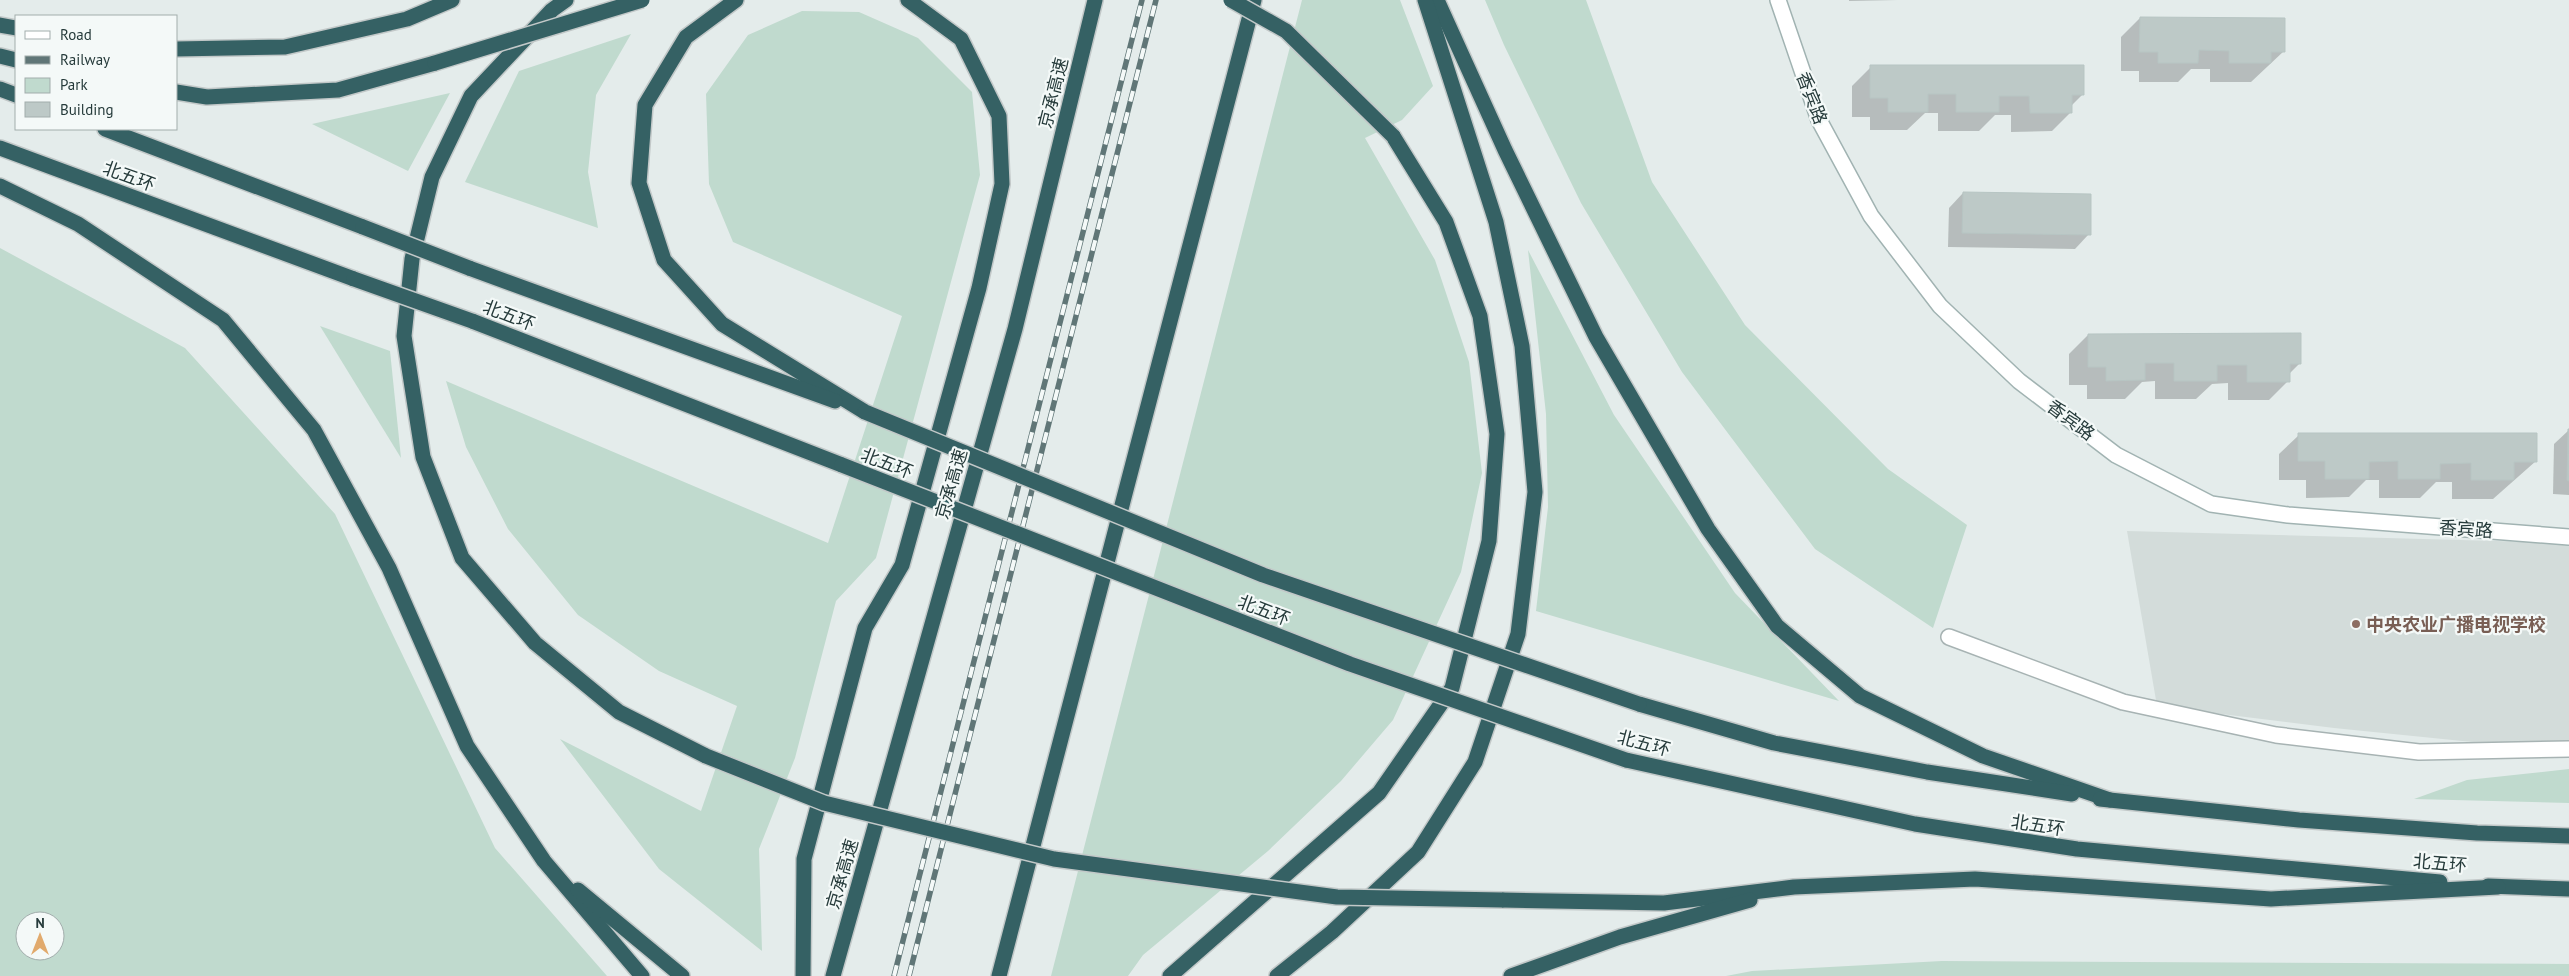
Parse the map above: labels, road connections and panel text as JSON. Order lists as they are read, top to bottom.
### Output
{
  "streets": {
    "highway": ["京承高速", "北五环"],
    "street": ["香宾路"]
  },
  "places": ["中央农业广播电视学校"],
  "legend": [
    "Road",
    "Railway",
    "Park",
    "Building"
  ],
  "north": "top"
}
